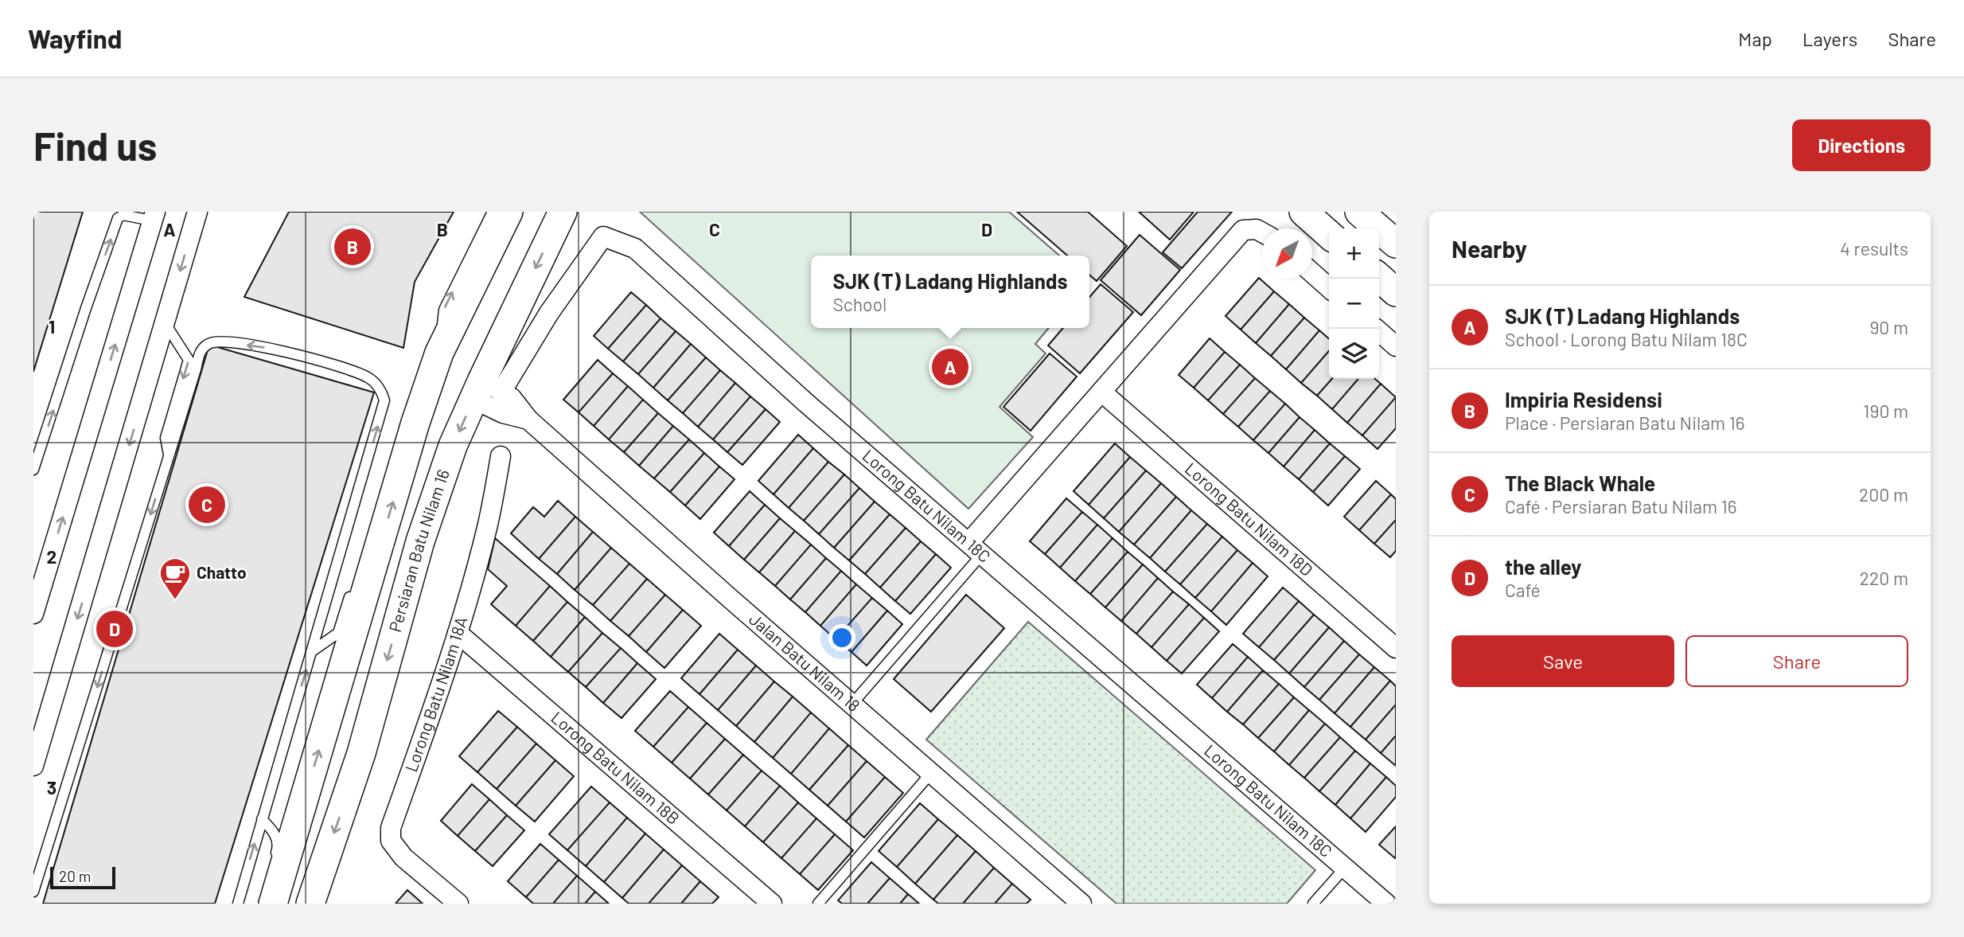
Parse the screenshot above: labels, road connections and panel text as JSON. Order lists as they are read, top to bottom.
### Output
{
  "streets": {
    "street": [
      "Lorong Batu Nilam 18C",
      "Lorong Batu Nilam 18D",
      "Persiaran Batu Nilam 16",
      "Jalan Batu Nilam 18",
      "Lorong Batu Nilam 18A",
      "Lorong Batu Nilam 18B"
    ]
  },
  "crossings": [
    ["Lorong Batu Nilam 18C", "Persiaran Batu Nilam 16"],
    ["Lorong Batu Nilam 18C", "Jalan Batu Nilam 18"],
    ["Persiaran Batu Nilam 16", "Jalan Batu Nilam 18"],
    ["Lorong Batu Nilam 18A", "Lorong Batu Nilam 18B"]
  ],
  "places": {
    "cafe": ["Chatto"]
  },
  "scale_bar": "20 m",
  "north": "bottom left",
  "page": {
    "header": "Wayfind",
    "nav": ["Map", "Layers", "Share"],
    "buttons": [
      "Directions",
      ["Save", "Share"]
    ],
    "title": "Find us",
    "heading": ["Nearby", "4 results"],
    "pins": [
      "B",
      "A",
      "C",
      "D"
    ],
    "map_buttons": ["+", "−"],
    "popup": ["SJK (T) Ladang Highlands", "School"],
    "list": [
      {
        "mark": "A",
        "name": "SJK (T) Ladang Highlands",
        "note": "School · Lorong Batu Nilam 18C",
        "value": "90 m"
      },
      {
        "mark": "B",
        "name": "Impiria Residensi",
        "note": "Place · Persiaran Batu Nilam 16",
        "value": "190 m"
      },
      {
        "mark": "C",
        "name": "The Black Whale",
        "note": "Café · Persiaran Batu Nilam 16",
        "value": "200 m"
      },
      {
        "mark": "D",
        "name": "the alley",
        "note": "Café",
        "value": "220 m"
      }
    ],
    "scale": "20 m"
  },
  "grid": {
    "columns": [
      "A",
      "B",
      "C",
      "D"
    ],
    "rows": ["1", "2", "3"]
  }
}
